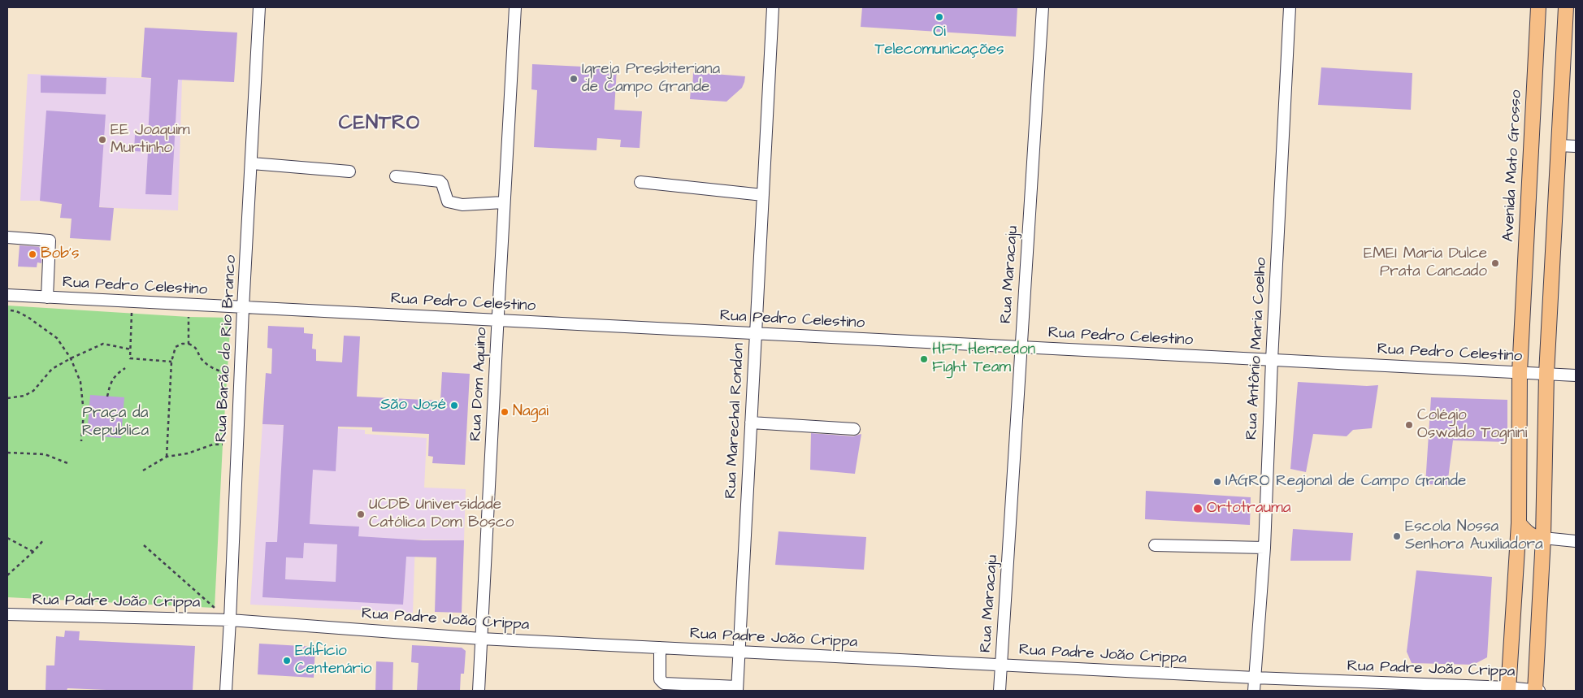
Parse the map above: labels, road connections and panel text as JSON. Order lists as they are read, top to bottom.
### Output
{
  "streets": {
    "main road": ["Avenida Mato Grosso"],
    "street": [
      "Rua Maracaju",
      "Rua Pedro Celestino",
      "Rua Barão do Rio Branco",
      "Rua Antônio Maria Coelho",
      "Rua Dom Aquino",
      "Rua Marechal Rondon",
      "Rua Padre João Crippa"
    ]
  },
  "crossings": [
    ["Avenida Mato Grosso", "Rua Pedro Celestino"],
    ["Avenida Mato Grosso", "Rua Padre João Crippa"],
    ["Rua Maracaju", "Rua Pedro Celestino"],
    ["Rua Maracaju", "Rua Padre João Crippa"],
    ["Rua Pedro Celestino", "Rua Barão do Rio Branco"],
    ["Rua Pedro Celestino", "Rua Antônio Maria Coelho"],
    ["Rua Pedro Celestino", "Rua Dom Aquino"],
    ["Rua Pedro Celestino", "Rua Marechal Rondon"],
    ["Rua Barão do Rio Branco", "Rua Padre João Crippa"],
    ["Rua Antônio Maria Coelho", "Rua Padre João Crippa"],
    ["Rua Dom Aquino", "Rua Padre João Crippa"],
    ["Rua Marechal Rondon", "Rua Padre João Crippa"]
  ],
  "districts": ["CENTRO"],
  "parks": ["Praça da Republica"],
  "places": [
    "Oi Telecomunicações",
    "Igreja Presbiteriana de Campo Grande",
    "EE Joaquim Murtinho",
    "Bob's",
    "EMEI Maria Dulce Prata Cancado",
    "HFT Herredon Fight Team",
    "São José",
    "Nagai",
    "Colégio Oswaldo Tognini",
    "IAGRO Regional de Campo Grande",
    "Ortotrauma",
    "UCDB Universidade Católica Dom Bosco",
    "Escola Nossa Senhora Auxiliadora",
    "Edifício Centenário"
  ]
}
